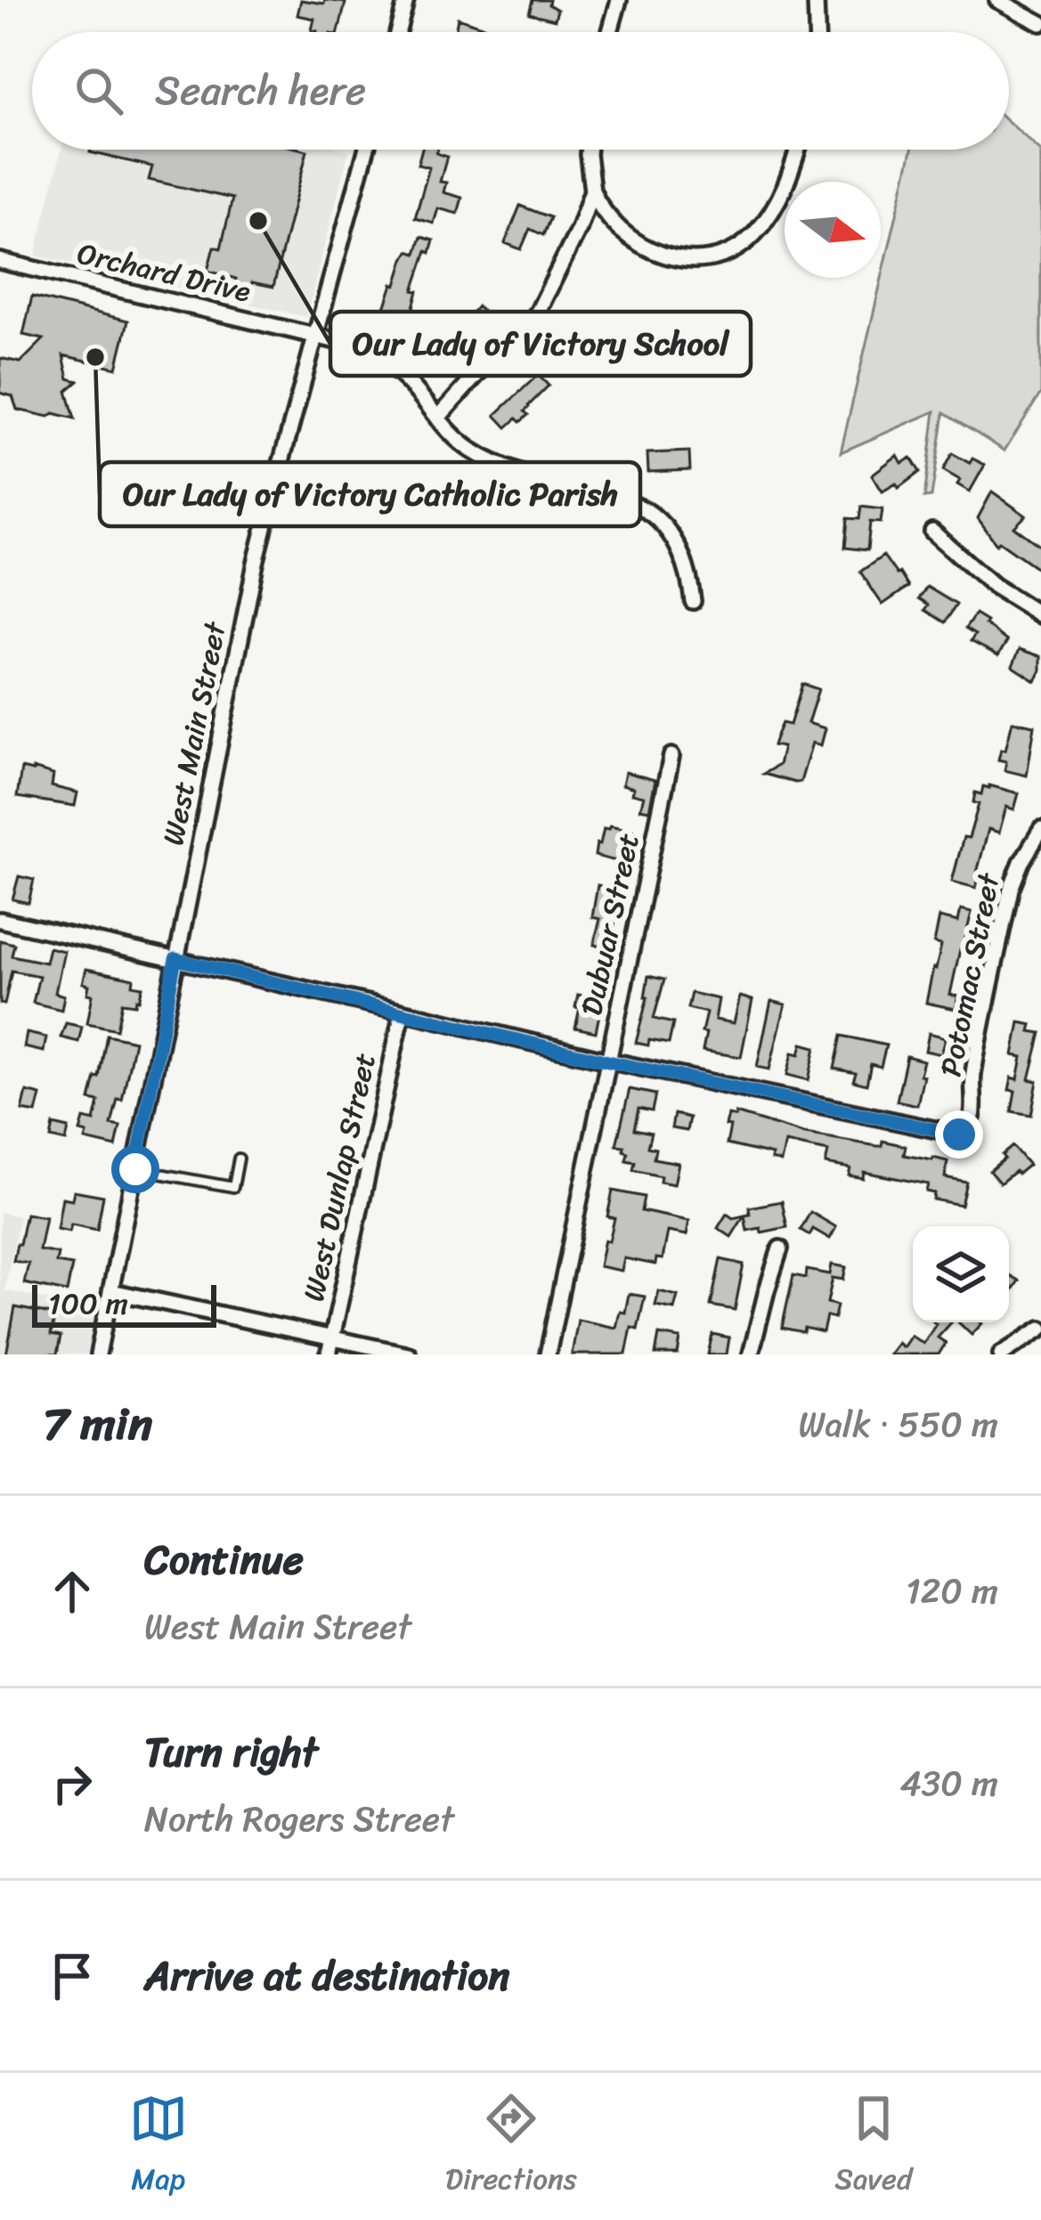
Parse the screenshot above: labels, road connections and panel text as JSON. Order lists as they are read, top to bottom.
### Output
{
  "streets": {
    "street": [
      "Orchard Drive",
      "West Main Street",
      "Dubuar Street",
      "Potomac Street",
      "West Dunlap Street"
    ]
  },
  "crossings": [
    ["Orchard Drive", "West Main Street"],
    ["Dubuar Street", "Potomac Street"]
  ],
  "places": ["Our Lady of Victory School", "Our Lady of Victory Catholic Parish"],
  "scale_bar": "100 m",
  "north": "right",
  "page": {
    "search": "Search here",
    "scale": "100 m",
    "heading": ["7 min", "Walk · 550 m"],
    "list": [
      ["Continue", "West Main Street", "120 m"],
      ["Turn right", "North Rogers Street", "430 m"],
      "Arrive at destination"
    ],
    "nav": ["Map", "Directions", "Saved"]
  }
}
